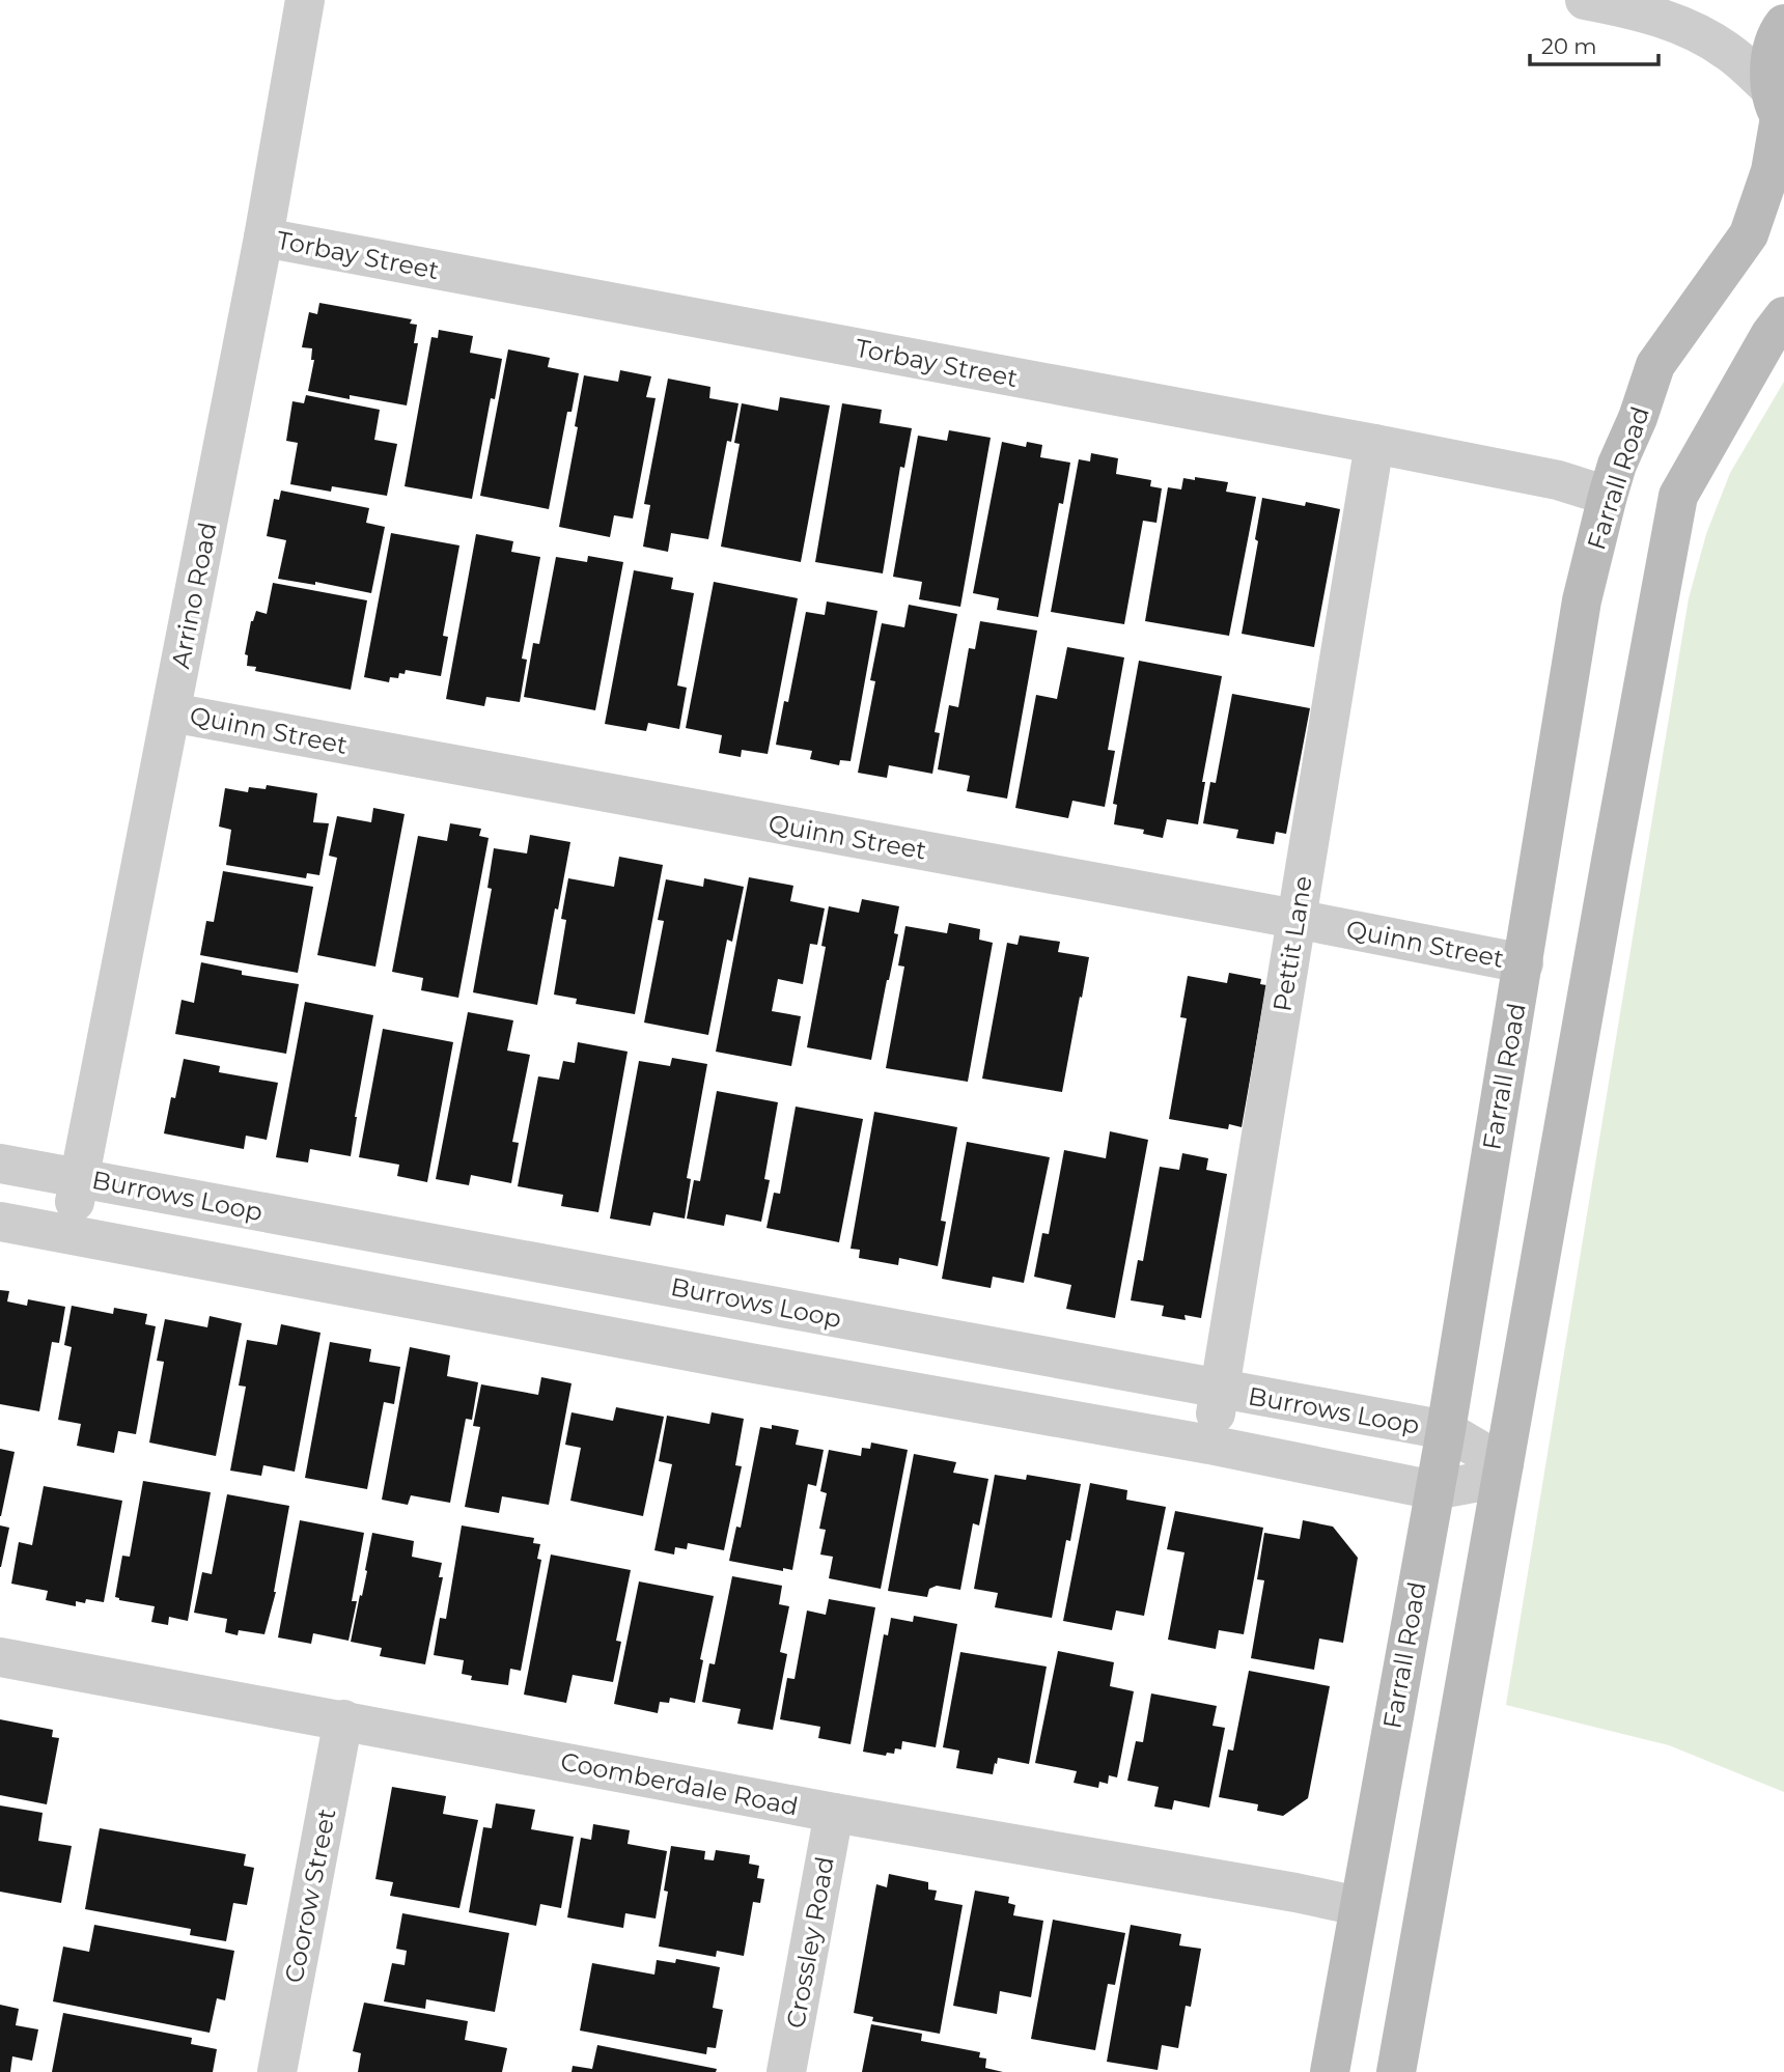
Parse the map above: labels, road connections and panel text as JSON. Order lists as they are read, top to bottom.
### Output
{
  "streets": {
    "main road": ["Farrall Road"],
    "street": [
      "Torbay Street",
      "Arrino Road",
      "Quinn Street",
      "Pettit Lane",
      "Burrows Loop",
      "Coomberdale Road",
      "Coorow Street",
      "Crossley Road"
    ]
  },
  "crossings": [
    ["Torbay Street", "Farrall Road"],
    ["Torbay Street", "Arrino Road"],
    ["Torbay Street", "Pettit Lane"],
    ["Farrall Road", "Quinn Street"],
    ["Farrall Road", "Burrows Loop"],
    ["Farrall Road", "Coomberdale Road"],
    ["Arrino Road", "Quinn Street"],
    ["Arrino Road", "Burrows Loop"],
    ["Quinn Street", "Pettit Lane"],
    ["Pettit Lane", "Burrows Loop"],
    ["Coomberdale Road", "Coorow Street"],
    ["Coomberdale Road", "Crossley Road"]
  ],
  "scale_bar": "20 m"
}
